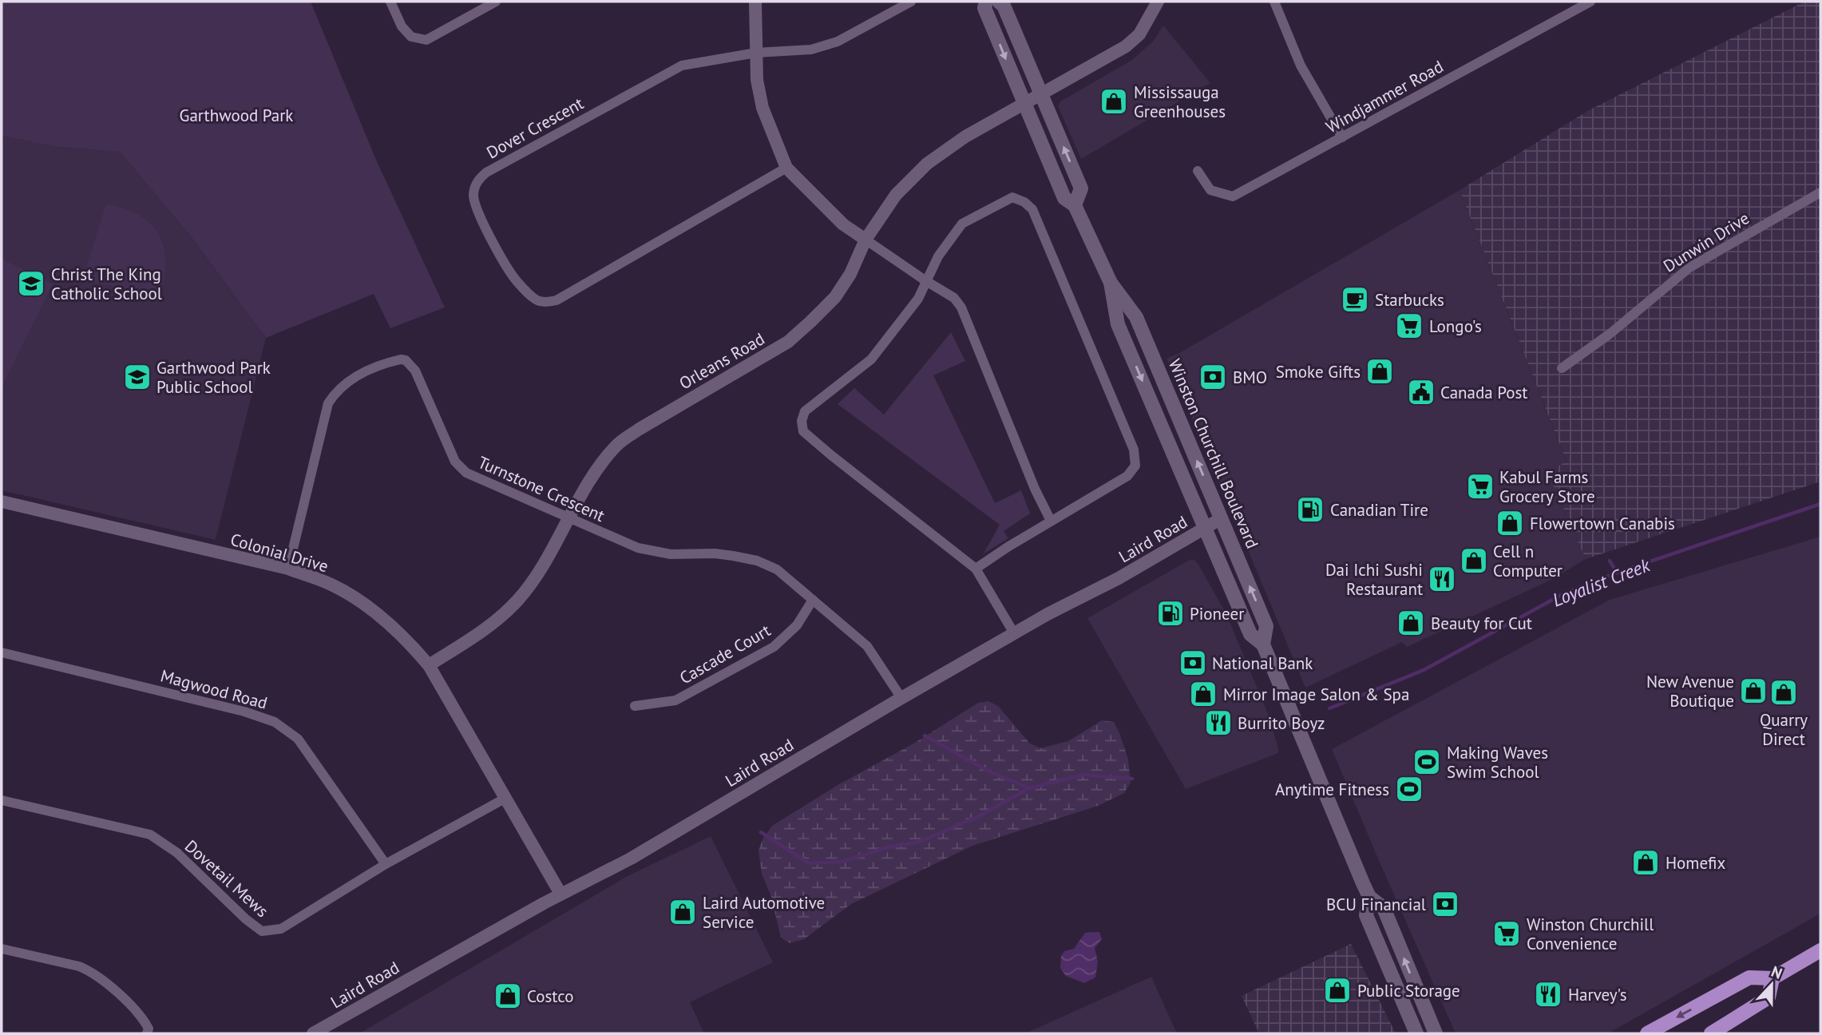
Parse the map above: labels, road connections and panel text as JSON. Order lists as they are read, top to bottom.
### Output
{
  "streets": {
    "main road": ["Winston Churchill Boulevard"],
    "street": [
      "Windjammer Road",
      "Dover Crescent",
      "Dunwin Drive",
      "Orleans Road",
      "Turnstone Crescent",
      "Laird Road",
      "Colonial Drive",
      "Cascade Court",
      "Magwood Road",
      "Dovetail Mews"
    ]
  },
  "crossings": [
    ["Orleans Road", "Winston Churchill Boulevard"],
    ["Orleans Road", "Turnstone Crescent"],
    ["Orleans Road", "Colonial Drive"],
    ["Winston Churchill Boulevard", "Laird Road"],
    ["Turnstone Crescent", "Laird Road"],
    ["Turnstone Crescent", "Colonial Drive"],
    ["Turnstone Crescent", "Cascade Court"],
    ["Laird Road", "Colonial Drive"],
    ["Colonial Drive", "Dovetail Mews"],
    ["Magwood Road", "Dovetail Mews"]
  ],
  "water": ["Loyalist Creek"],
  "parks": ["Garthwood Park"],
  "places": {
    "shop": [
      "Mississauga Greenhouses",
      "Smoke Gifts",
      "Flowertown Canabis",
      "Cell n Computer",
      "Beauty for Cut",
      "New Avenue Boutique",
      "Quarry Direct",
      "Mirror Image Salon & Spa",
      "Homefix",
      "Laird Automotive Service",
      "Public Storage",
      "Costco"
    ],
    "school or university": ["Christ The King Catholic School", "Garthwood Park Public School"],
    "cafe": ["Starbucks"],
    "supermarket": ["Longo's", "Kabul Farms Grocery Store", "Winston Churchill Convenience"],
    "bank": ["BMO", "National Bank", "BCU Financial"],
    "public building": ["Canada Post"],
    "fuel station": ["Canadian Tire", "Pioneer"],
    "restaurant": ["Dai Ichi Sushi Restaurant", "Burrito Boyz", "Harvey's"],
    "sports": ["Making Waves Swim School", "Anytime Fitness"]
  },
  "north": "top"
}
